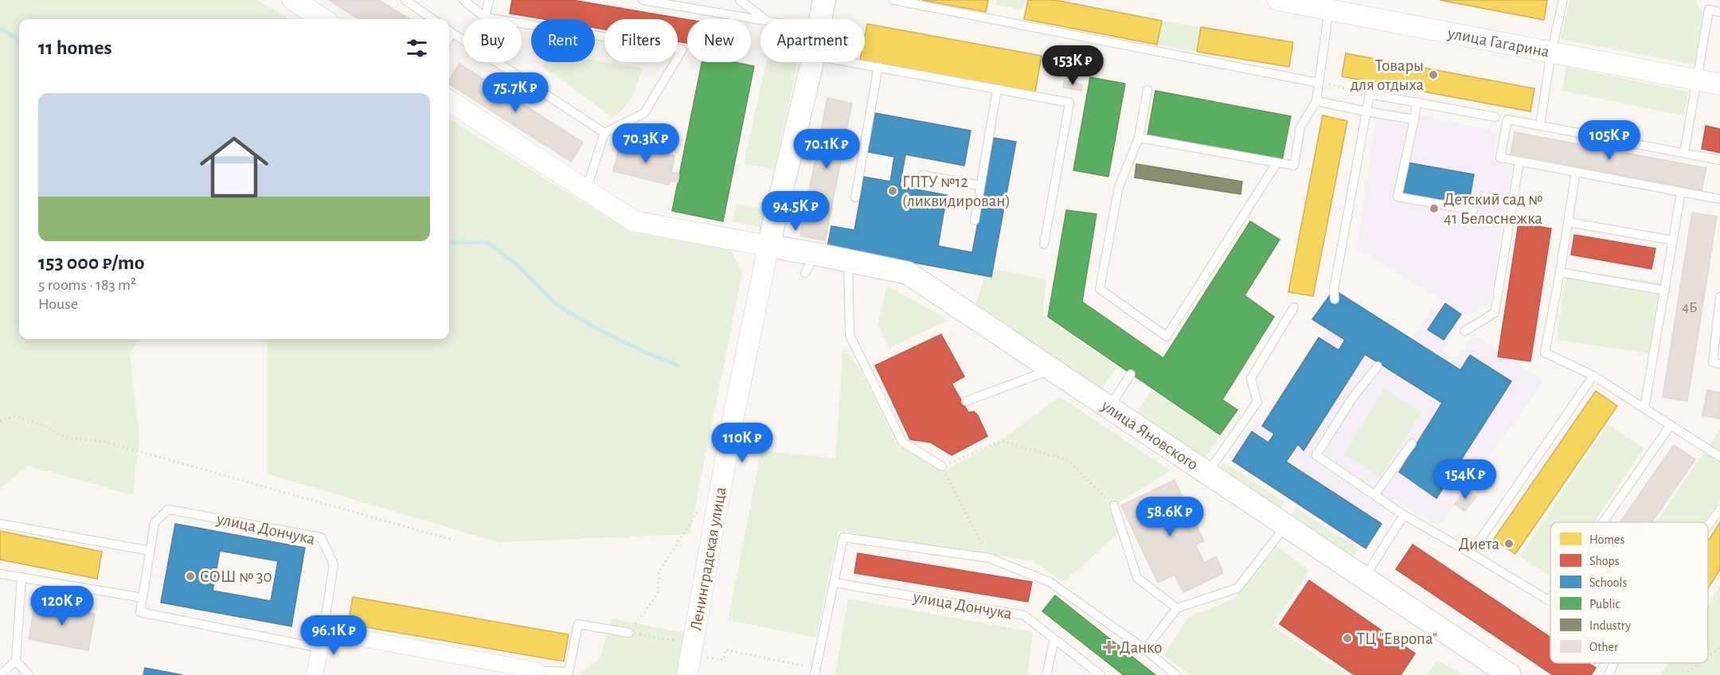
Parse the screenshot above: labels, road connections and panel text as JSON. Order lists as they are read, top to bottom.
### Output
{
  "streets": {
    "main road": ["улица Яновского"],
    "street": ["улица Гагарина", "Ленинградская улица"],
    "lane": ["улица Дончука"]
  },
  "crossings": [
    ["улица Яновского", "Ленинградская улица"]
  ],
  "places": {
    "other": [
      "Товары для отдыха",
      "ГПТУ №12 (ликвидирован)",
      "Детский сад № 41 Белоснежка",
      "Диета",
      "СОШ № 30",
      "ТЦ \"Европа\""
    ],
    "health": ["Данко"]
  },
  "house_numbers": ["4Б"],
  "legend": [
    "Homes",
    "Shops",
    "Schools",
    "Public",
    "Industry",
    "Other"
  ],
  "page": {
    "chip": [
      "Buy",
      "Rent",
      "Filters",
      "New",
      "Apartment"
    ],
    "heading": "11 homes",
    "price": [
      "153K ₽",
      "75.7K ₽",
      "105K ₽",
      "70.3K ₽",
      "70.1K ₽",
      "94.5K ₽",
      "110K ₽",
      "154K ₽",
      "58.6K ₽",
      "120K ₽",
      "96.1K ₽"
    ],
    "list": [
      {
        "name": "153 000 ₽/mo",
        "note": "5 rooms · 183 m² · House"
      }
    ]
  }
}
